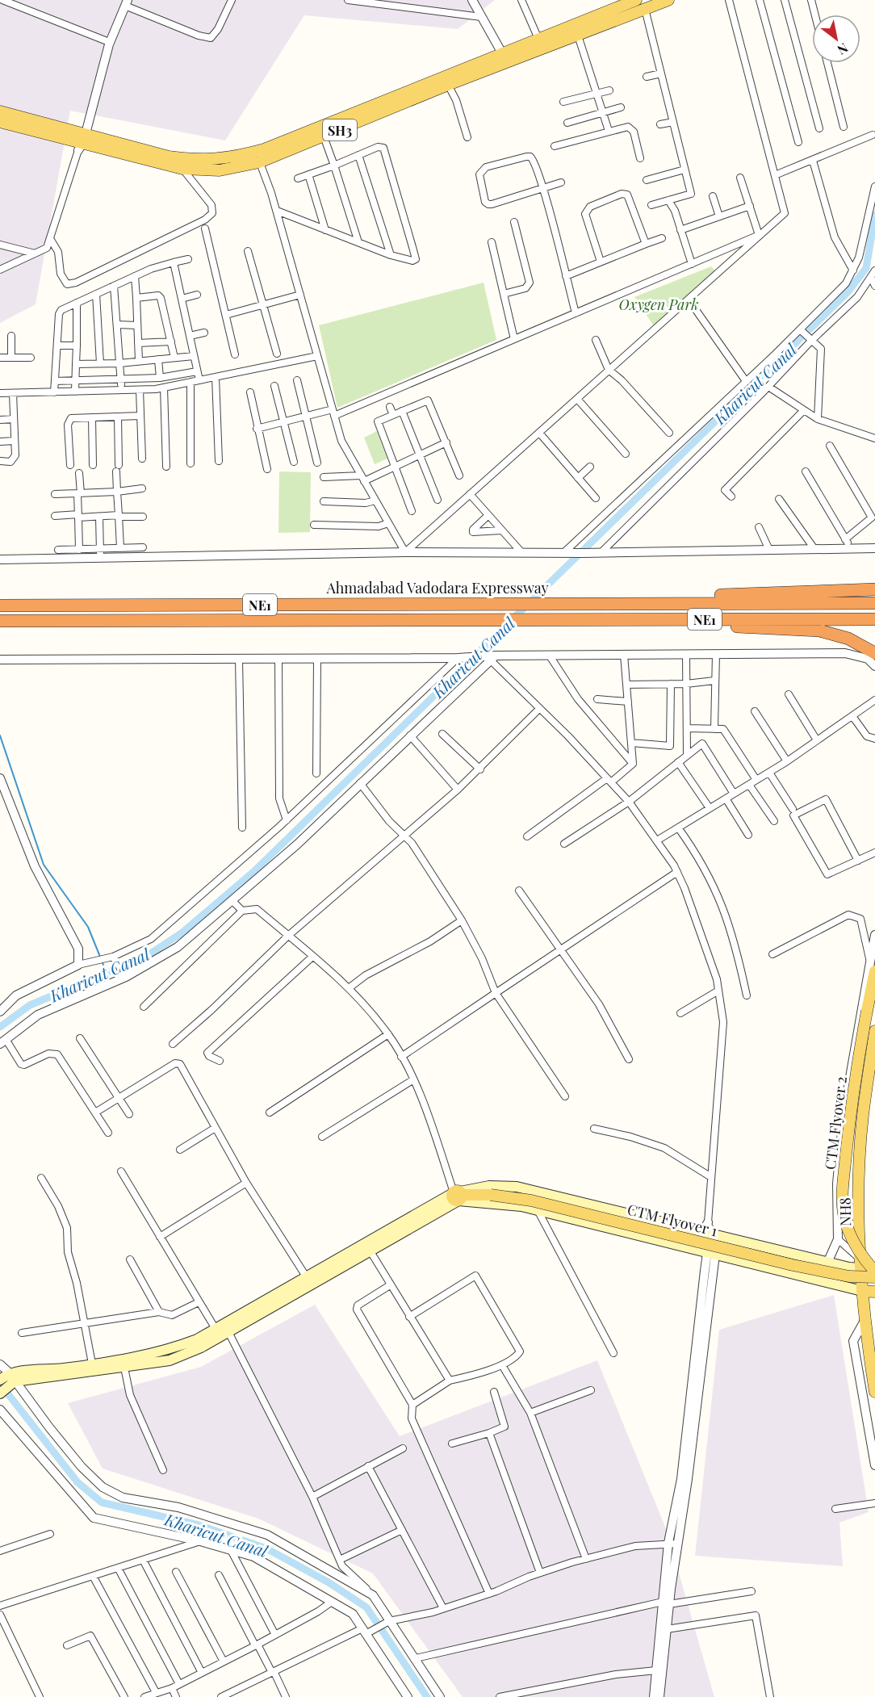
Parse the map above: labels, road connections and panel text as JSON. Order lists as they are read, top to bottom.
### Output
{
  "streets": {
    "highway": ["Ahmadabad Vadodara Expressway", "NE1"],
    "main road": [
      "SH3",
      "CTM Flyover 2",
      "NH8",
      "CTM Flyover 1"
    ]
  },
  "water": ["Kharicut Canal"],
  "parks": ["Oxygen Park"],
  "north": "bottom right"
}
